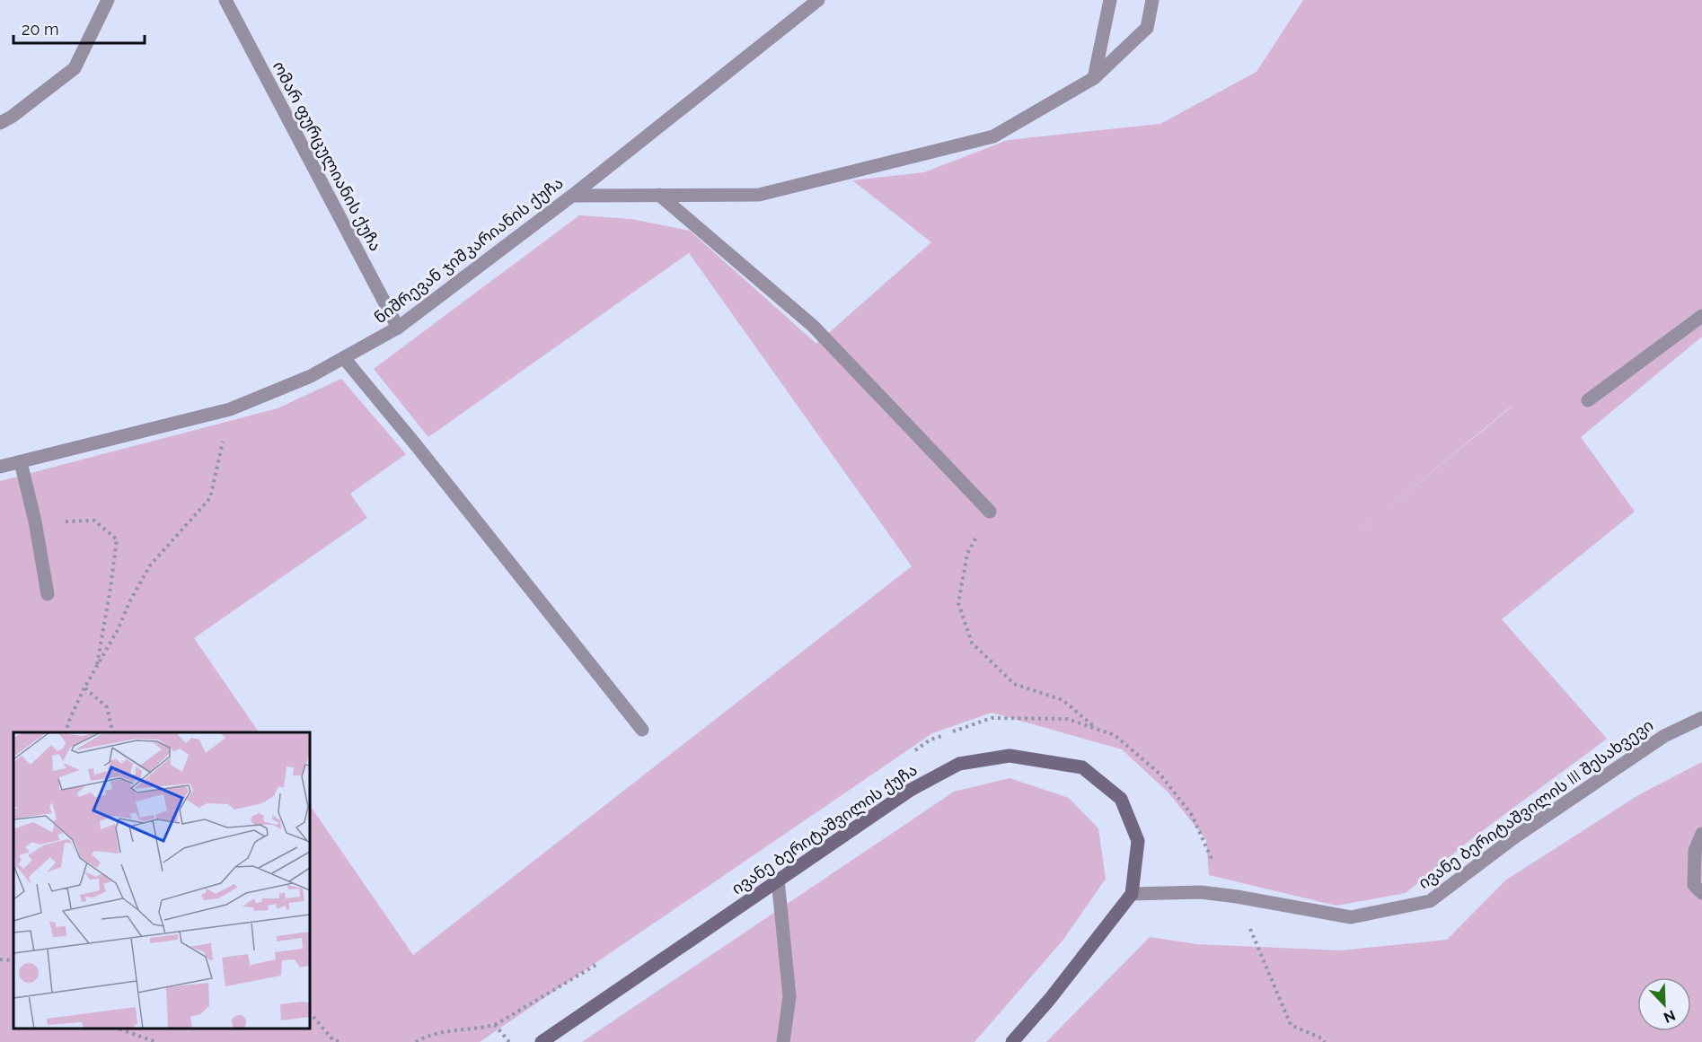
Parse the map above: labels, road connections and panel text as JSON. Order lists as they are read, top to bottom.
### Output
{
  "streets": {
    "main road": ["ივანე ბერიტაშვილის ქუჩა"],
    "street": ["ომარ ფურცულიანის ქუჩა", "ნიშრევან ჯიშკარიანის ქუჩა", "ივანე ბერიტაშვილის III შესახვევი"]
  },
  "crossings": [
    ["ომარ ფურცულიანის ქუჩა", "ნიშრევან ჯიშკარიანის ქუჩა"],
    ["ივანე ბერიტაშვილის III შესახვევი", "ივანე ბერიტაშვილის ქუჩა"]
  ],
  "scale_bar": "20 m",
  "north": "bottom right"
}
